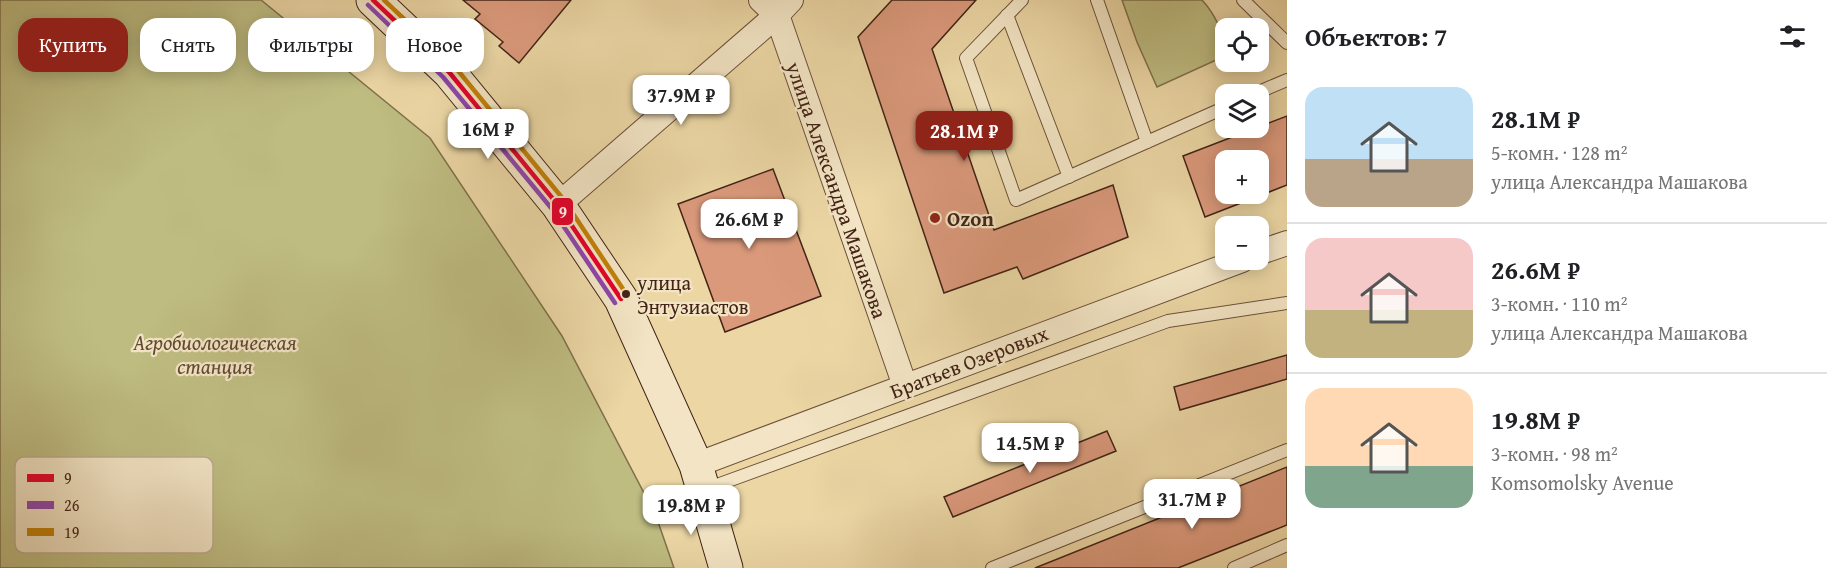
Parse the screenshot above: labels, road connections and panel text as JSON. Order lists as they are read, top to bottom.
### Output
{
  "streets": {
    "street": ["улица Александра Машакова", "Братьев Озеровых"]
  },
  "crossings": [
    ["улица Александра Машакова", "Братьев Озеровых"]
  ],
  "parks": ["Агробиологическая станция"],
  "places": ["Ozon", "улица Энтузиастов"],
  "lines": ["transit line 9", "transit line 19", "transit line 26"],
  "legend": ["9", "26", "19"],
  "page": {
    "heading": "Объектов: 7",
    "map_buttons": ["+", "−"],
    "chip": [
      "Купить",
      "Снять",
      "Фильтры",
      "Новое"
    ],
    "list": [
      {
        "name": "28.1M ₽",
        "note": "5-комн. · 128 m² · улица Александра Машакова"
      },
      {
        "name": "26.6M ₽",
        "note": "3-комн. · 110 m² · улица Александра Машакова"
      },
      {
        "name": "19.8M ₽",
        "note": "3-комн. · 98 m² · Komsomolsky Avenue"
      }
    ],
    "price": [
      "37.9M ₽",
      "16M ₽",
      "28.1M ₽",
      "26.6M ₽",
      "14.5M ₽",
      "31.7M ₽",
      "19.8M ₽"
    ]
  }
}
